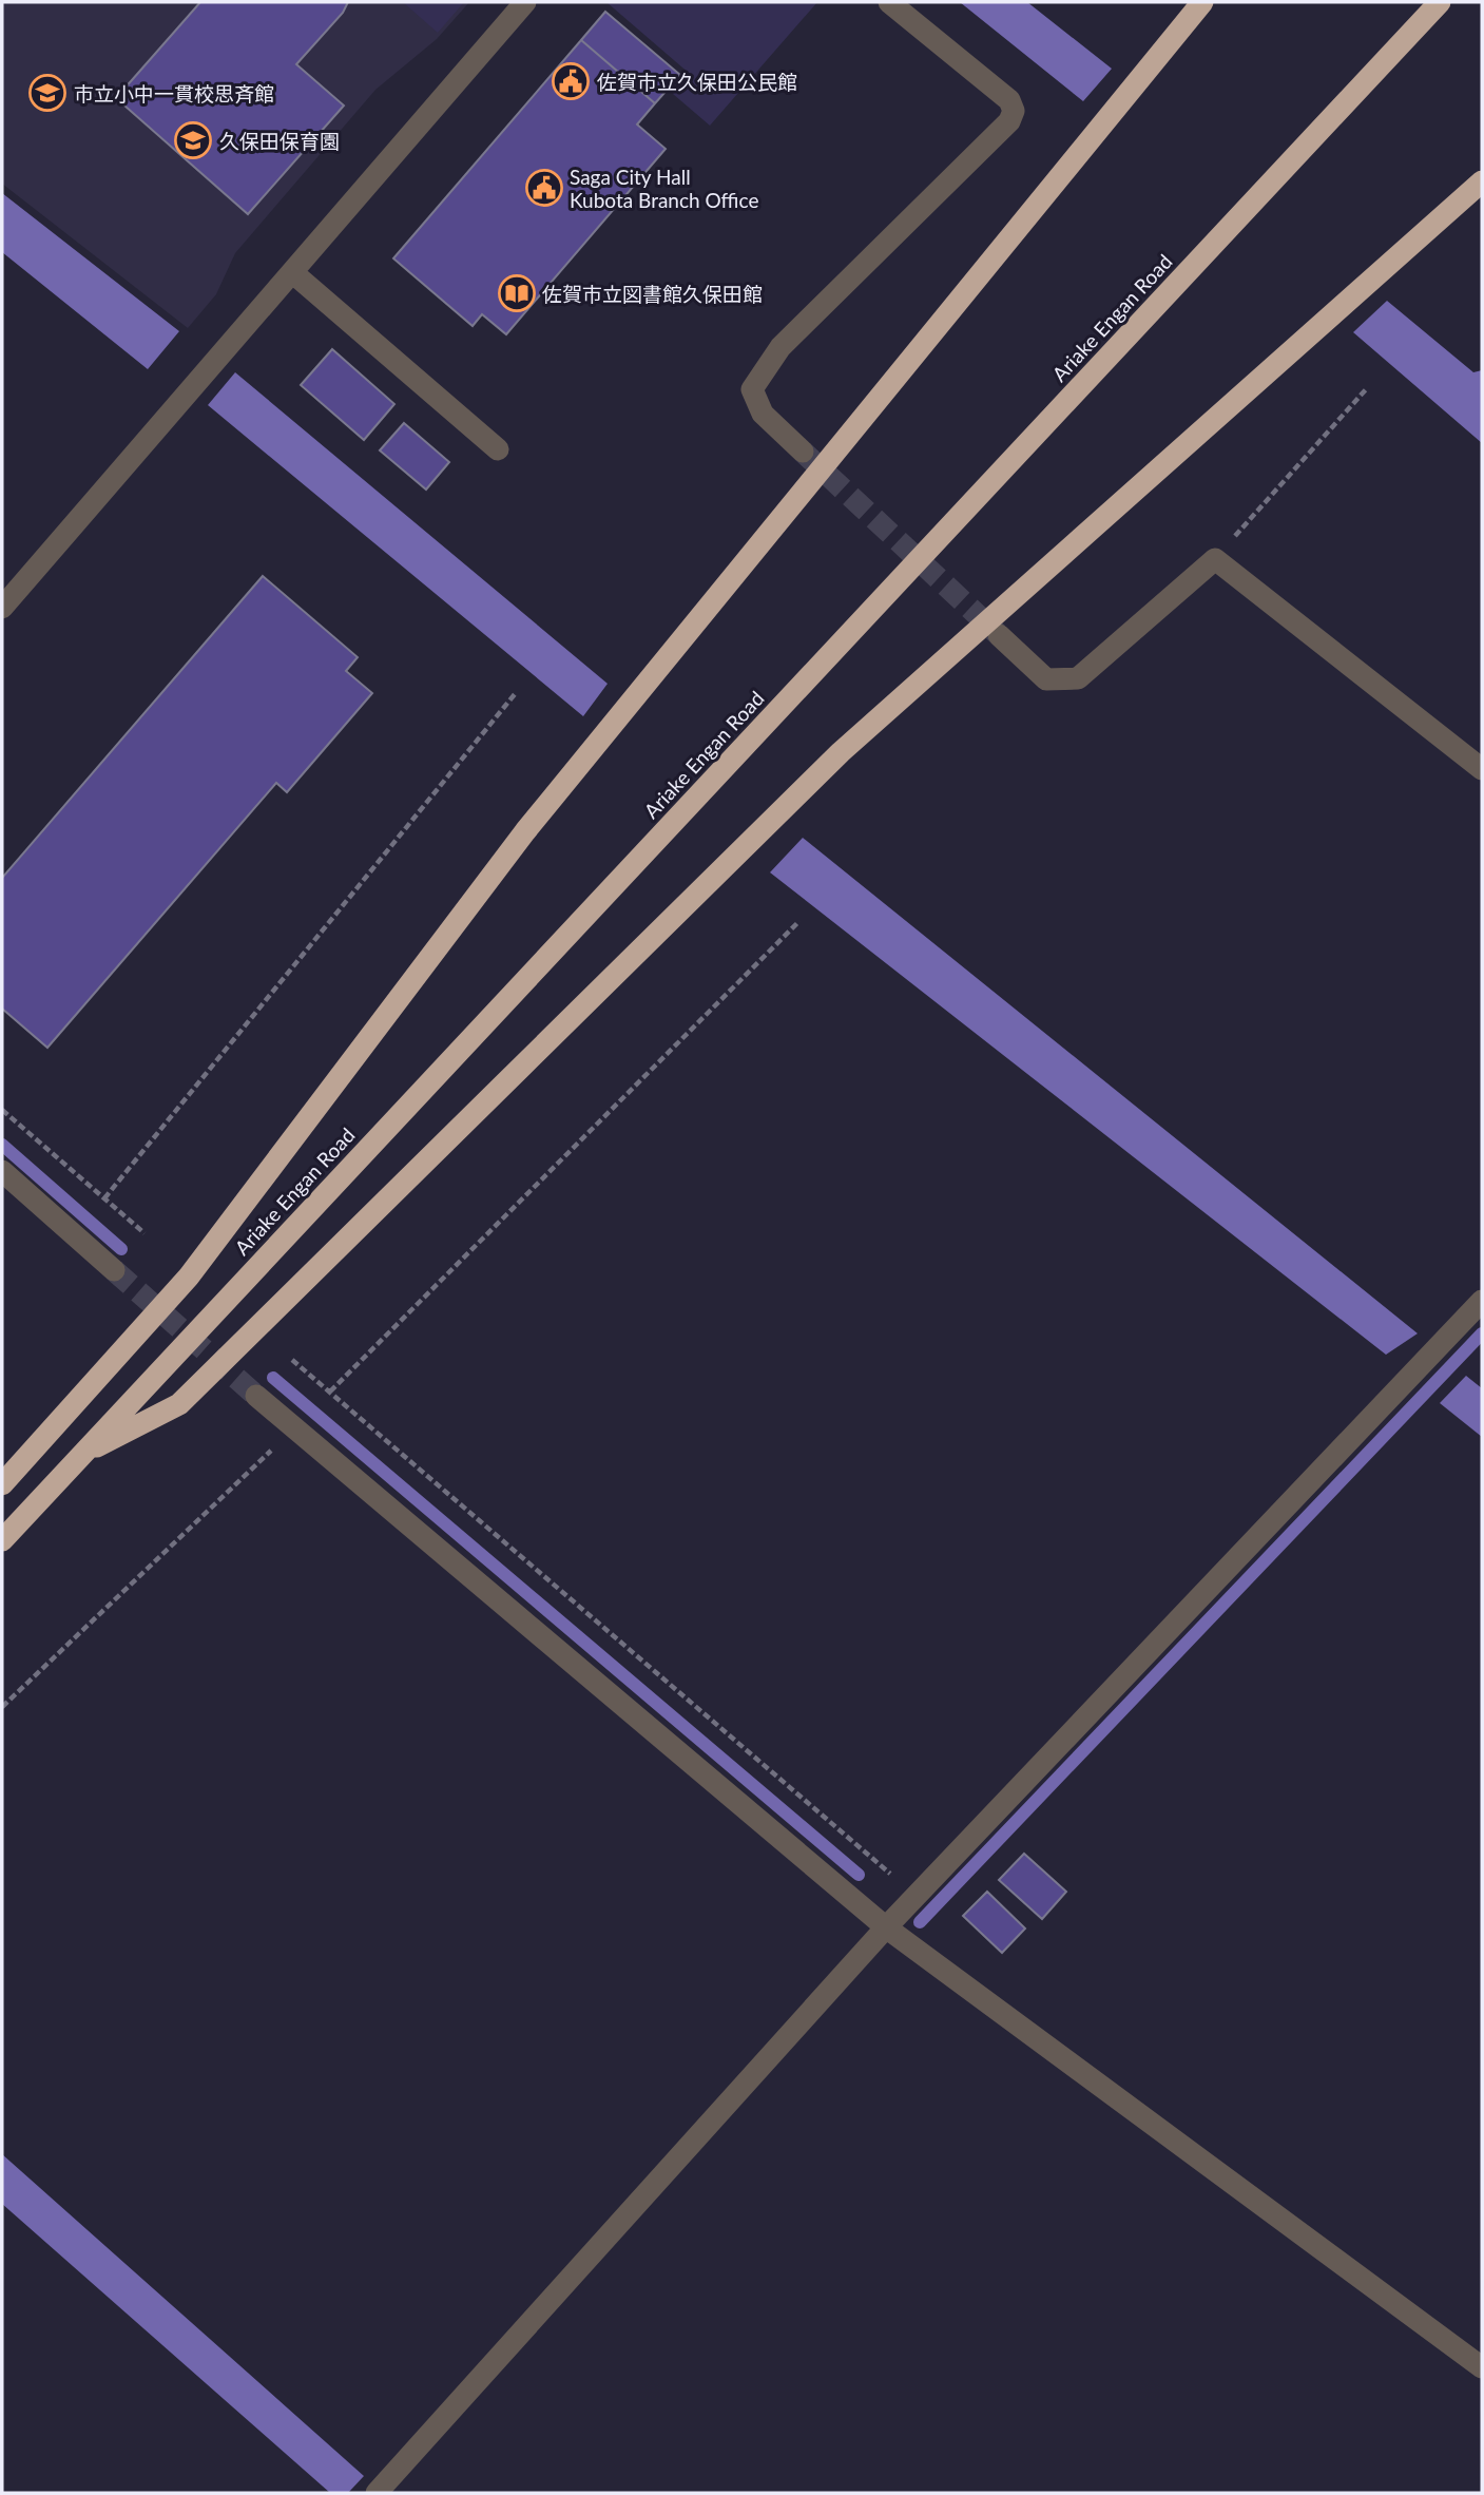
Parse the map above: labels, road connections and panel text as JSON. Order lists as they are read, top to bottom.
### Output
{
  "streets": {
    "highway": ["Ariake Engan Road"]
  },
  "places": {
    "public building": ["佐賀市立久保田公民館", "Saga City Hall Kubota Branch Office"],
    "school or university": ["市立小中一貫校思斉館", "久保田保育園"],
    "library": ["佐賀市立図書館久保田館"]
  }
}
